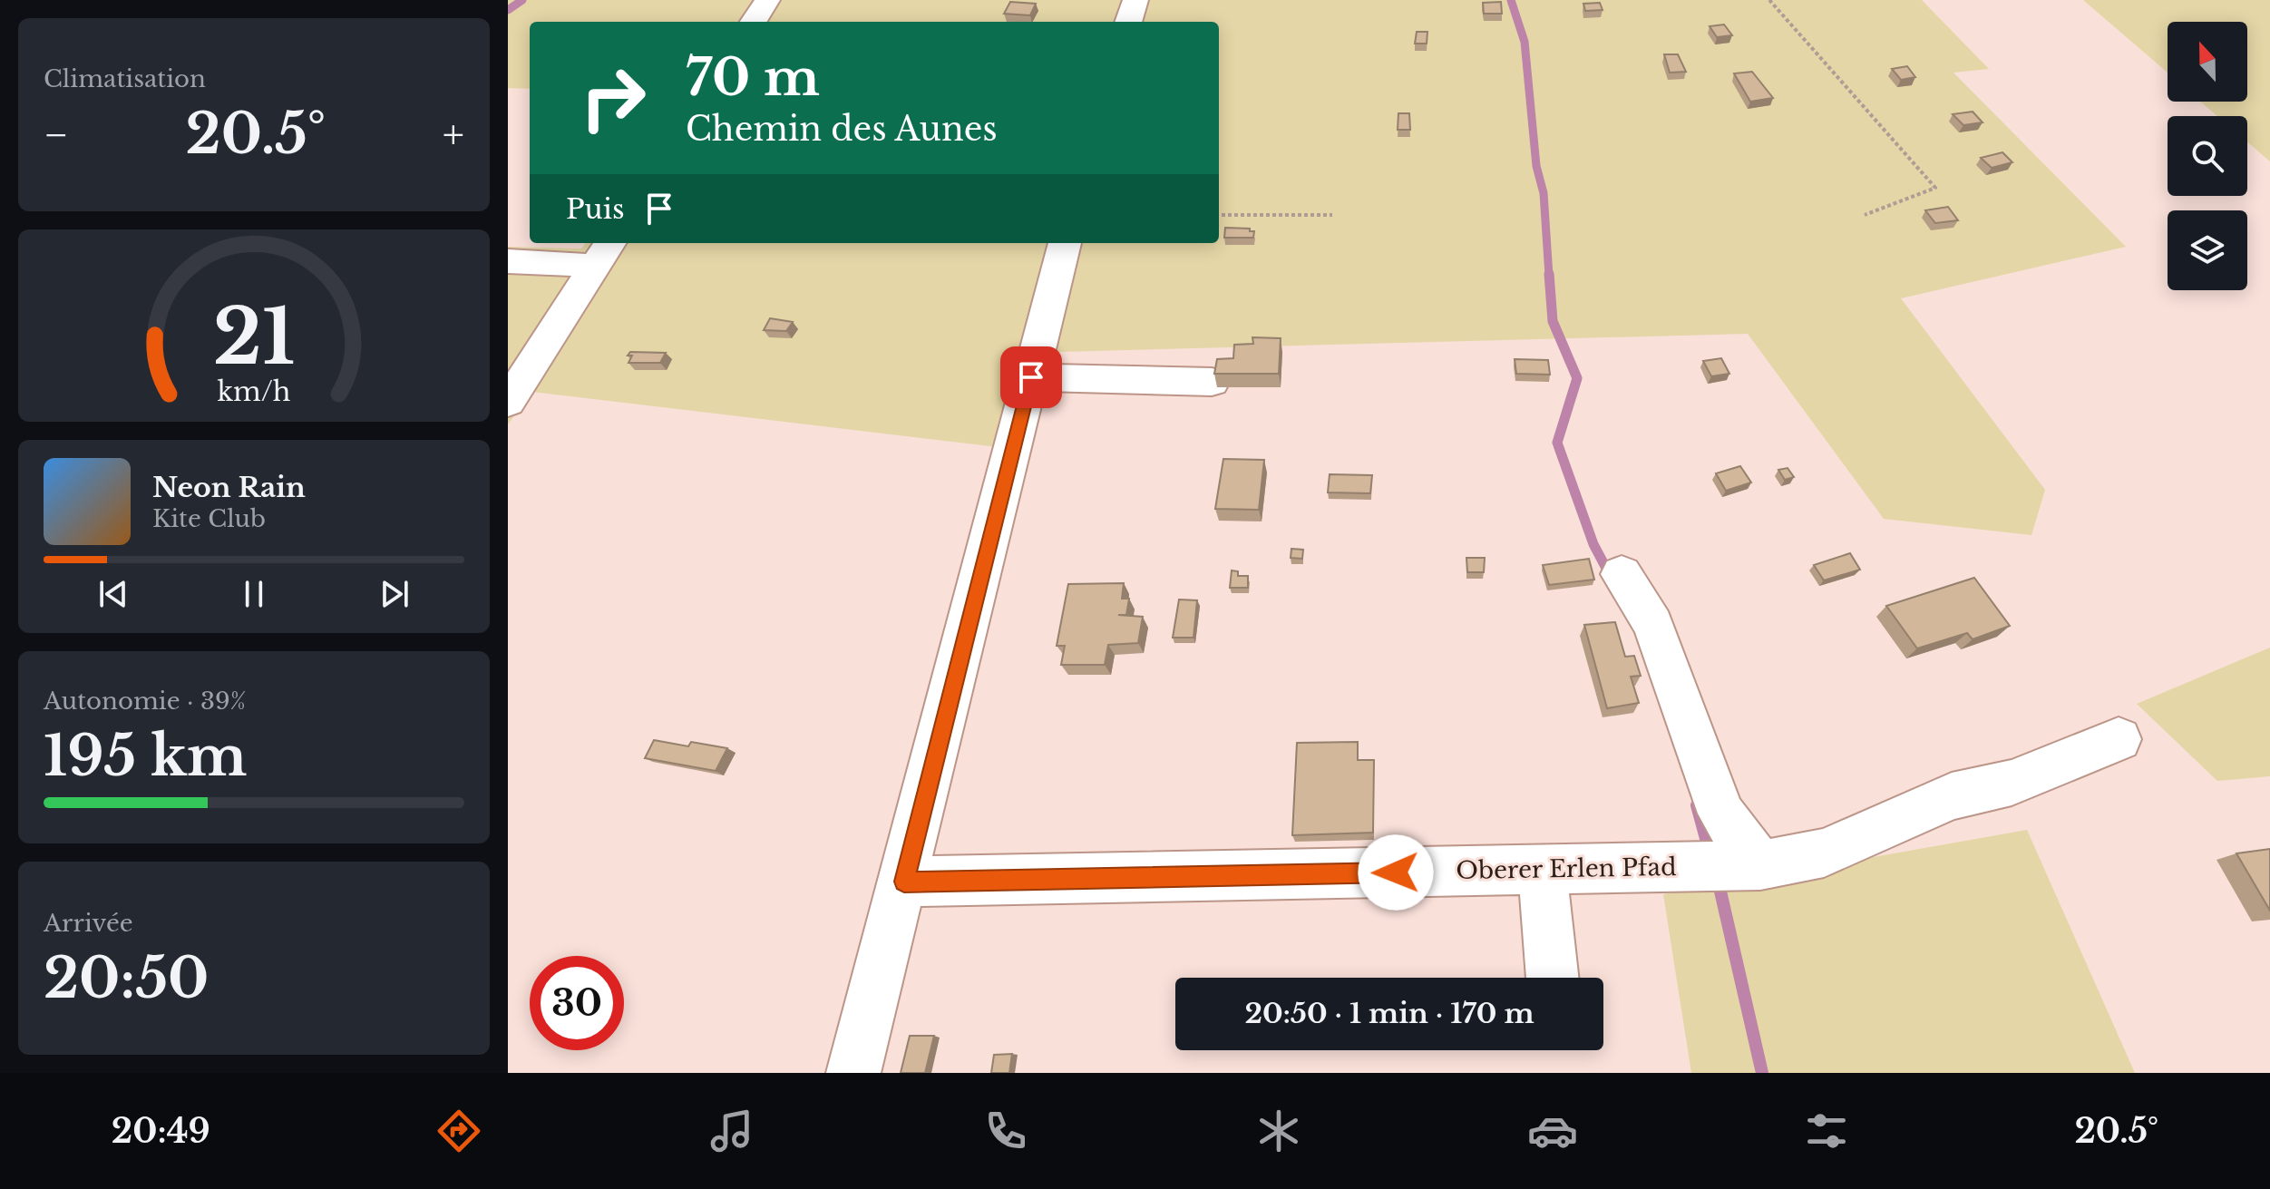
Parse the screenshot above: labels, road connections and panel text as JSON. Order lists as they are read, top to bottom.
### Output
{
  "streets": {
    "street": ["Oberer Erlen Pfad"]
  },
  "north": "top",
  "page": {
    "tile": [
      "Climatisation",
      ["Autonomie · 39%", "195 km"],
      ["Arrivée", "20:50"]
    ],
    "turn": ["70 m", "Chemin des Aunes"],
    "heat": ["−", "20.5°", "+"],
    "then": "Puis",
    "song": ["Neon Rain", "Kite Club"],
    "limit": "30",
    "trip": "20:50 · 1 min · 170 m",
    "tabs": ["20:49", "20.5°"],
    "gauge": ["21", "km/h"]
  }
}
